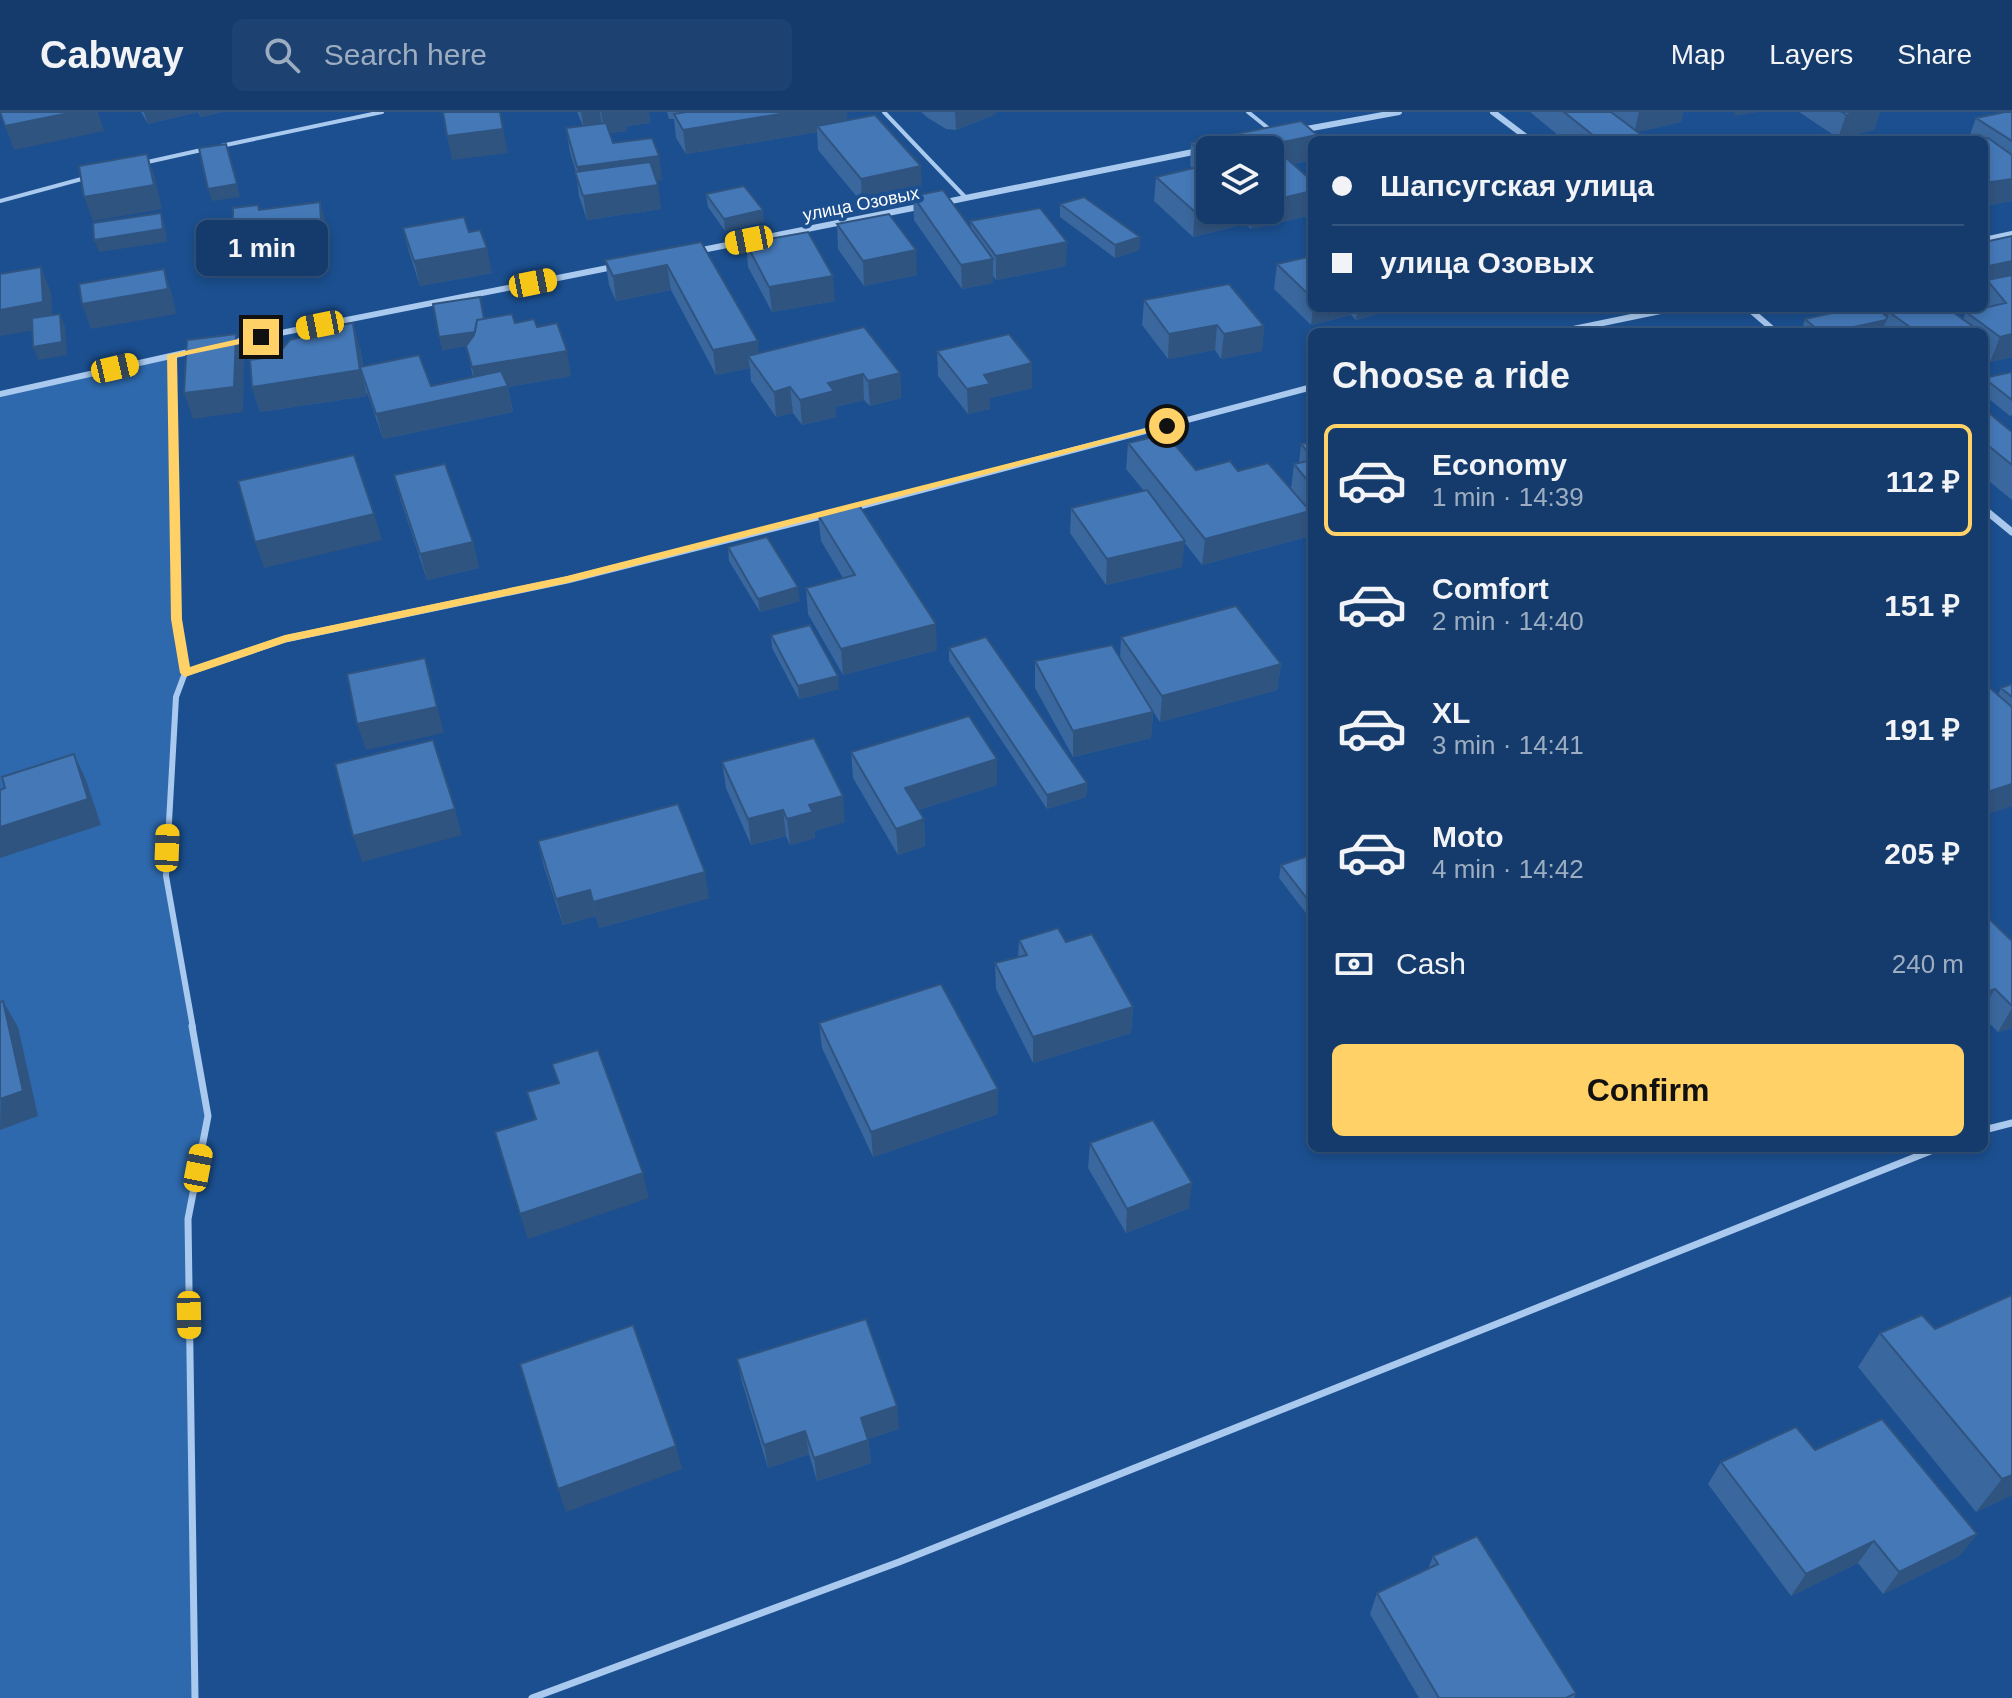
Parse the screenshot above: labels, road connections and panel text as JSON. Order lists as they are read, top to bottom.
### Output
{
  "streets": {
    "street": ["улица Озовых"]
  },
  "page": {
    "header": "Cabway",
    "search": "Search here",
    "nav": ["Map", "Layers", "Share"],
    "banner": ["Шапсугская улица", "улица Озовых"],
    "bubble": "1 min",
    "heading": "Choose a ride",
    "list": [
      {
        "name": "Economy",
        "note": "1 min · 14:39",
        "value": "112 ₽"
      },
      {
        "name": "Comfort",
        "note": "2 min · 14:40",
        "value": "151 ₽"
      },
      {
        "name": "XL",
        "note": "3 min · 14:41",
        "value": "191 ₽"
      },
      {
        "name": "Moto",
        "note": "4 min · 14:42",
        "value": "205 ₽"
      }
    ],
    "pay": ["Cash", "240 m"],
    "buttons": "Confirm"
  }
}
